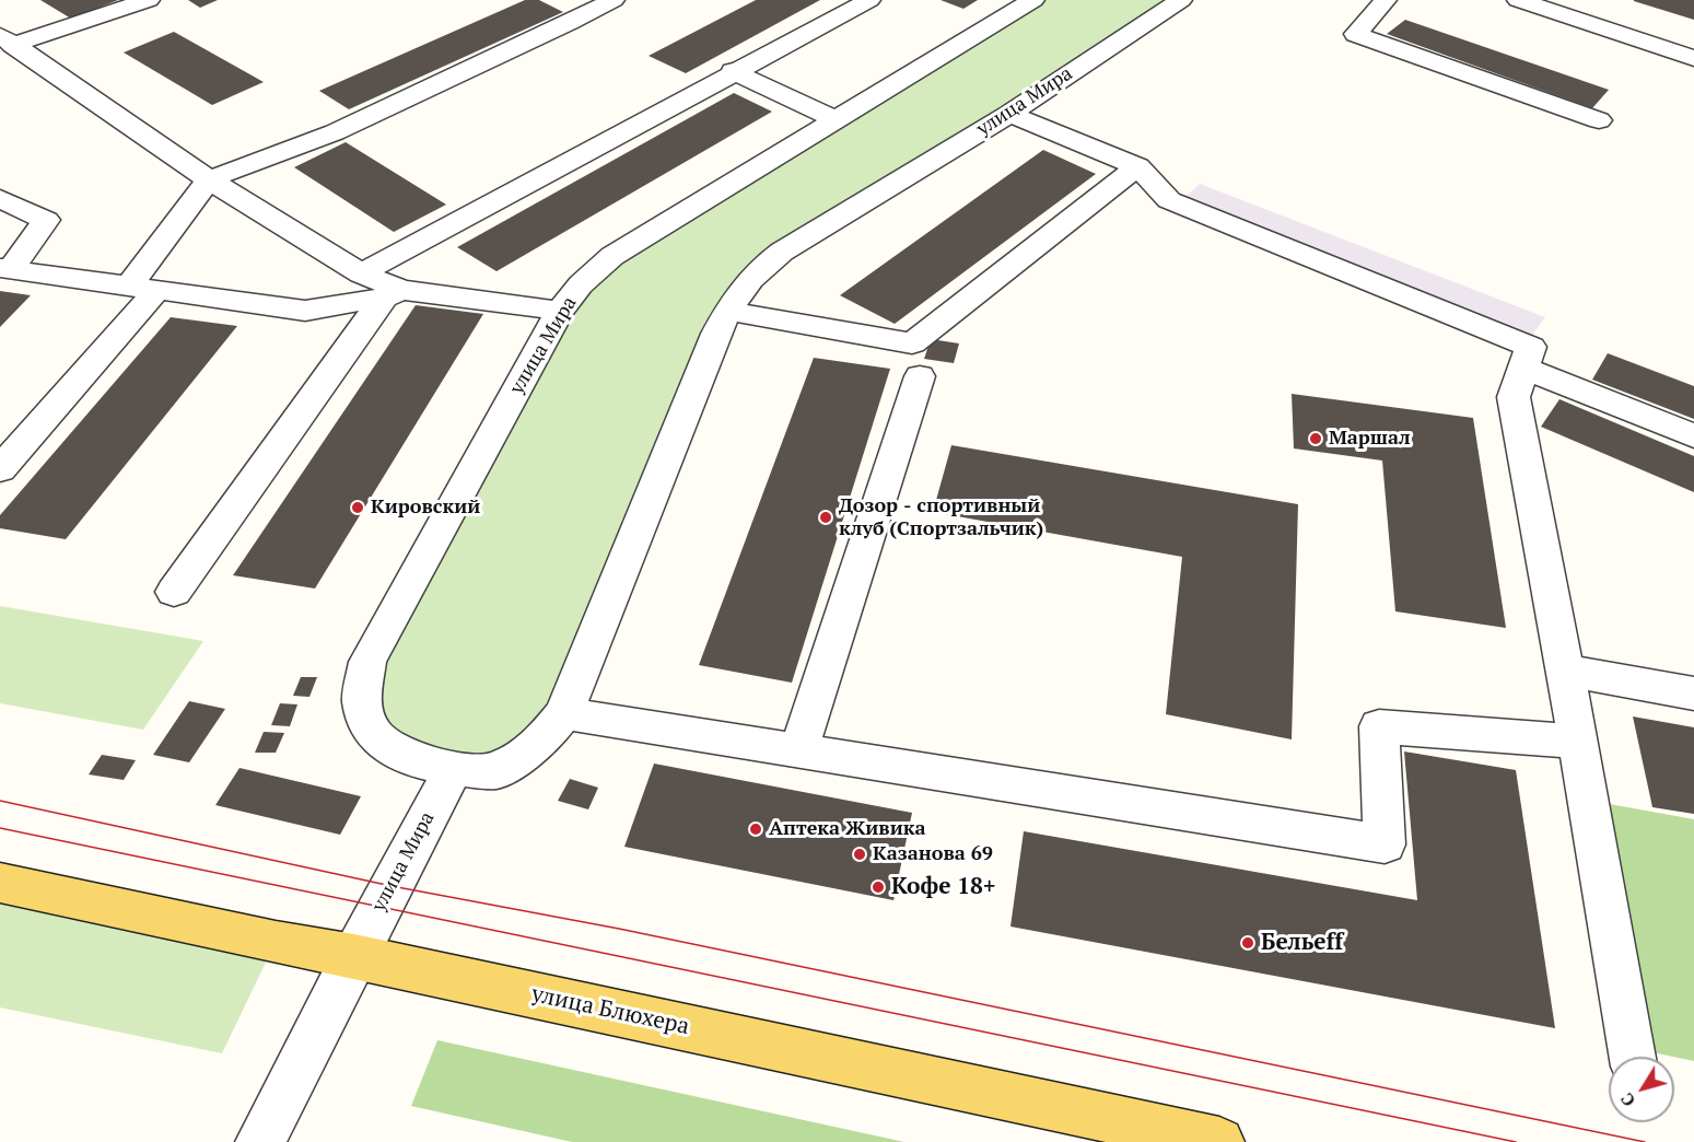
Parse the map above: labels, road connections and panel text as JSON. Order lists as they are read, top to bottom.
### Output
{
  "streets": {
    "main road": ["улица Блюхера"],
    "street": ["улица Мира"]
  },
  "crossings": [
    ["улица Мира", "улица Блюхера"]
  ],
  "places": [
    "Маршал",
    "Кировский",
    "Дозор - спортивный клуб (Спортзальчик)",
    "Аптека Живика",
    "Казанова 69",
    "Кофе 18+",
    "Бельеff"
  ],
  "north": "bottom left"
}
